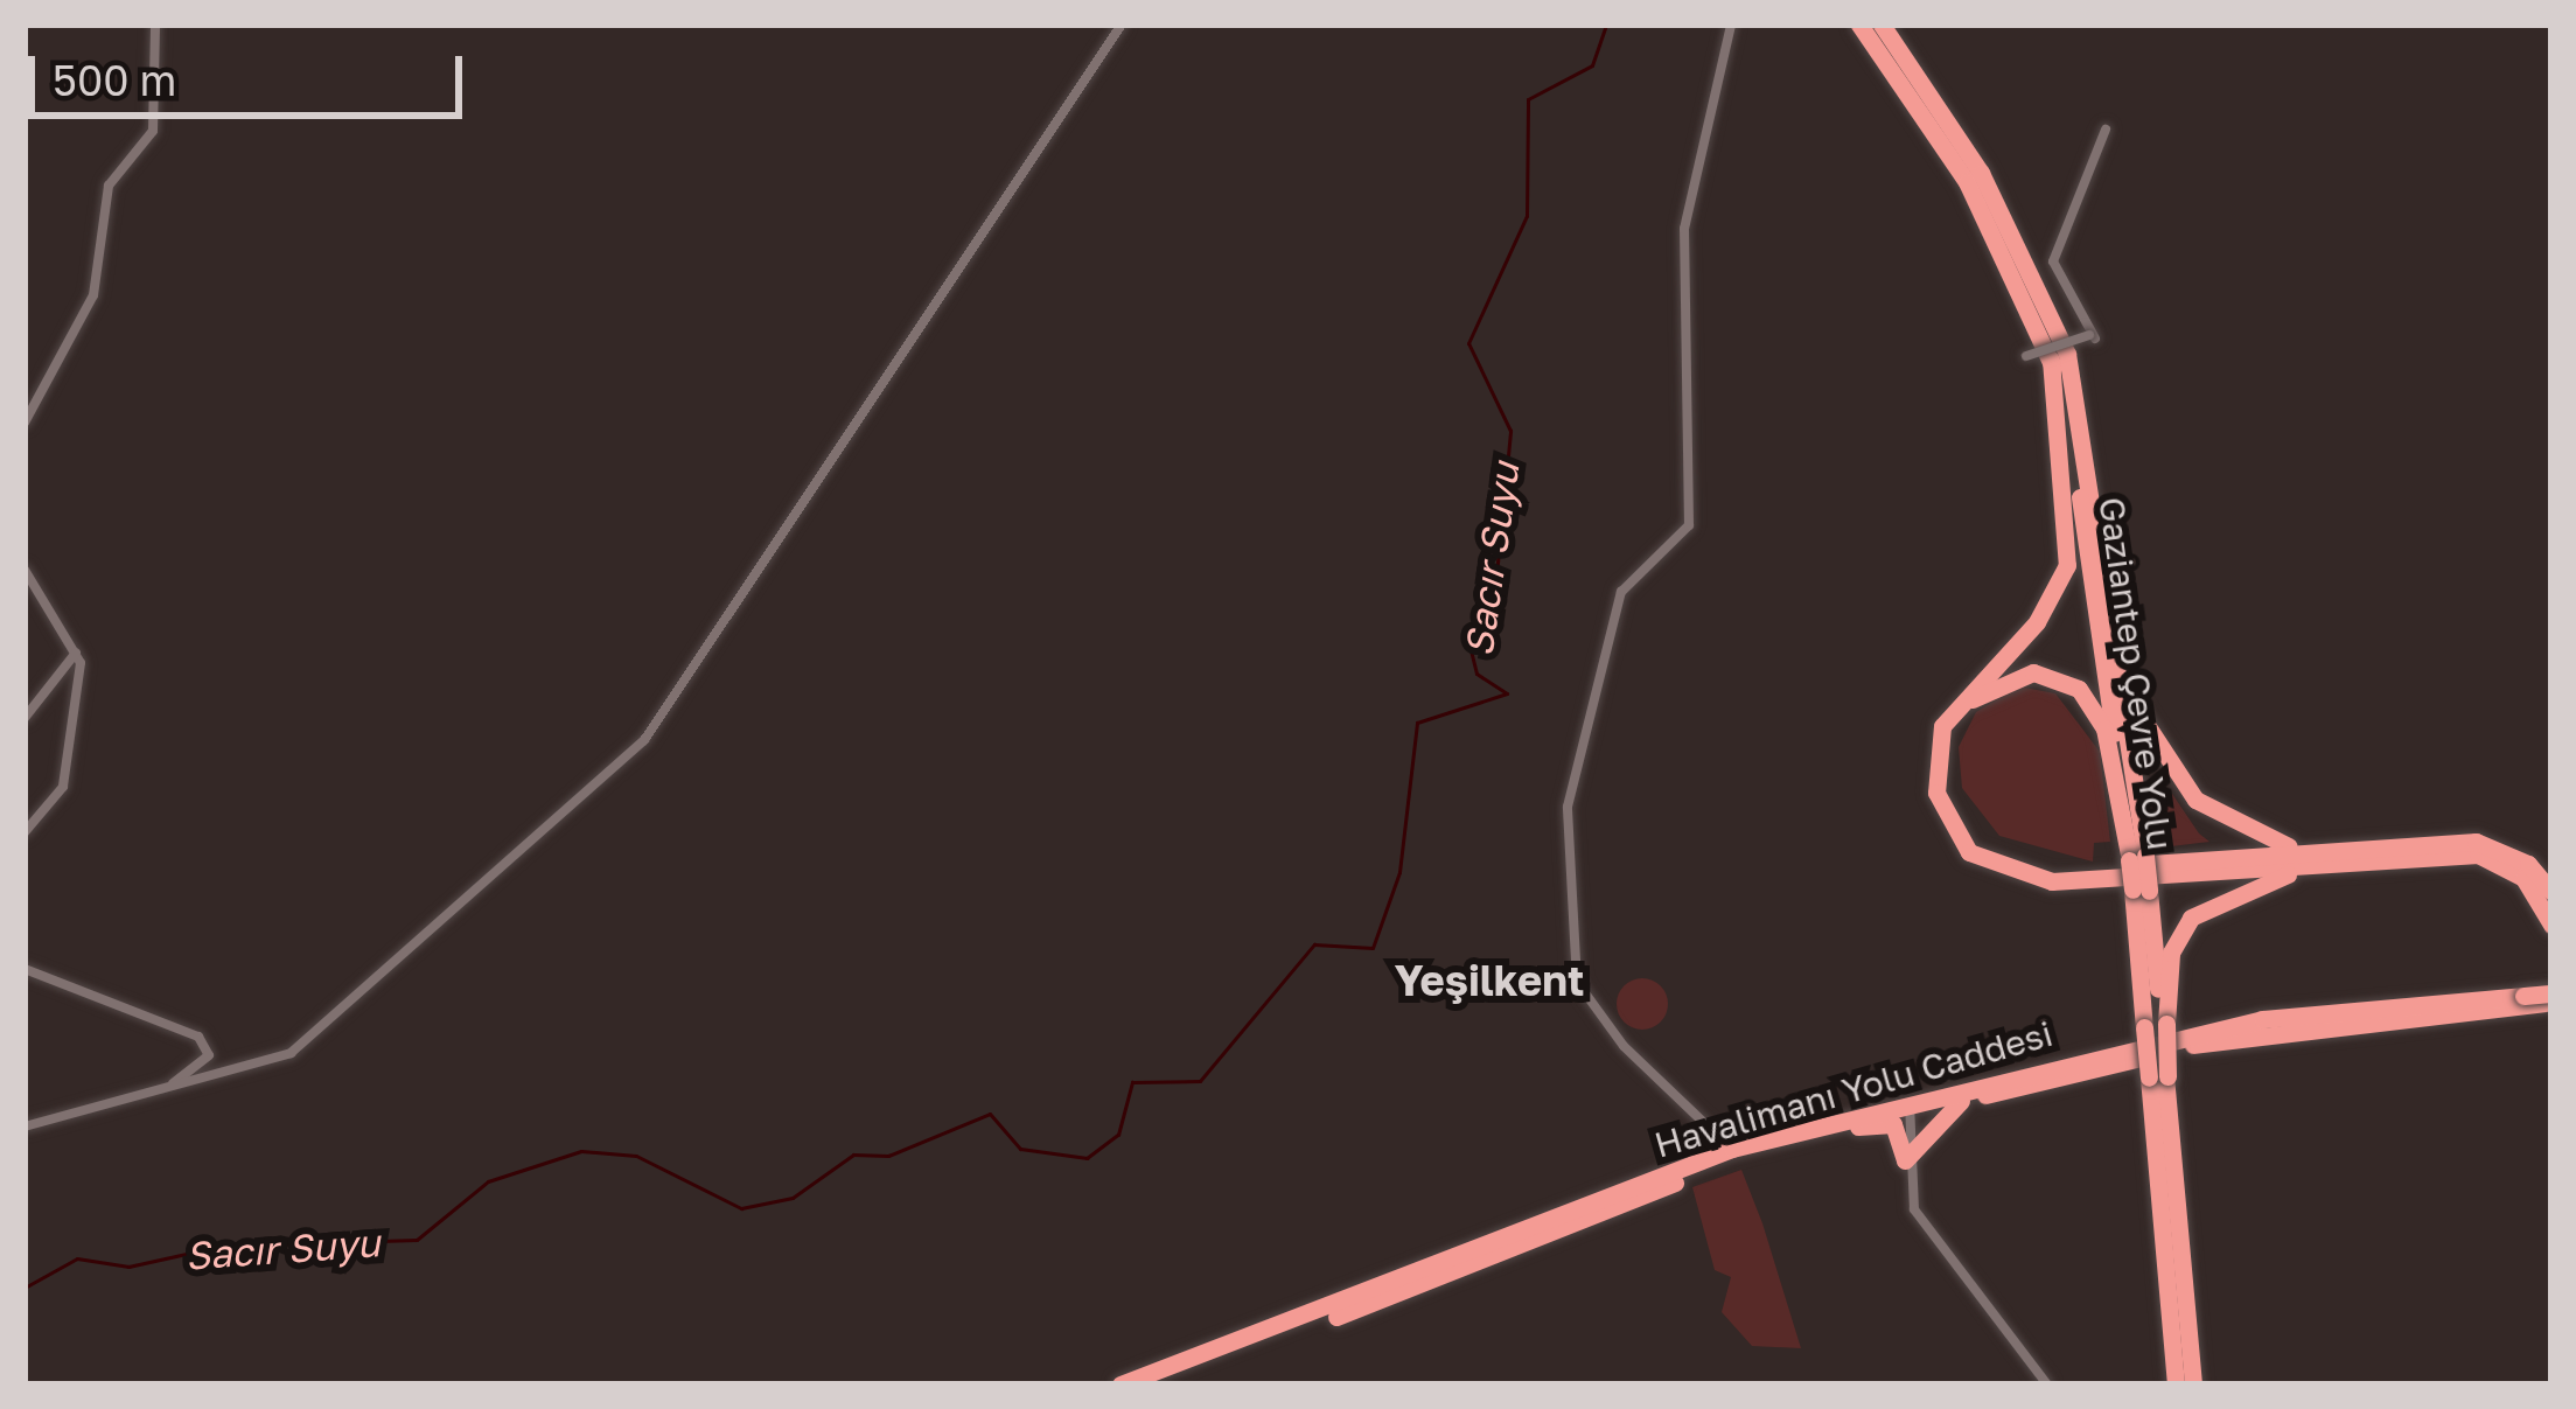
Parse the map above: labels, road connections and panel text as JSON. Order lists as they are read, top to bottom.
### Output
{
  "streets": {
    "highway": ["Gaziantep Çevre Yolu", "Havalimanı Yolu Caddesi"]
  },
  "districts": ["Yeşilkent"],
  "water": ["Sacır Suyu"],
  "scale_bar": "500 m"
}
